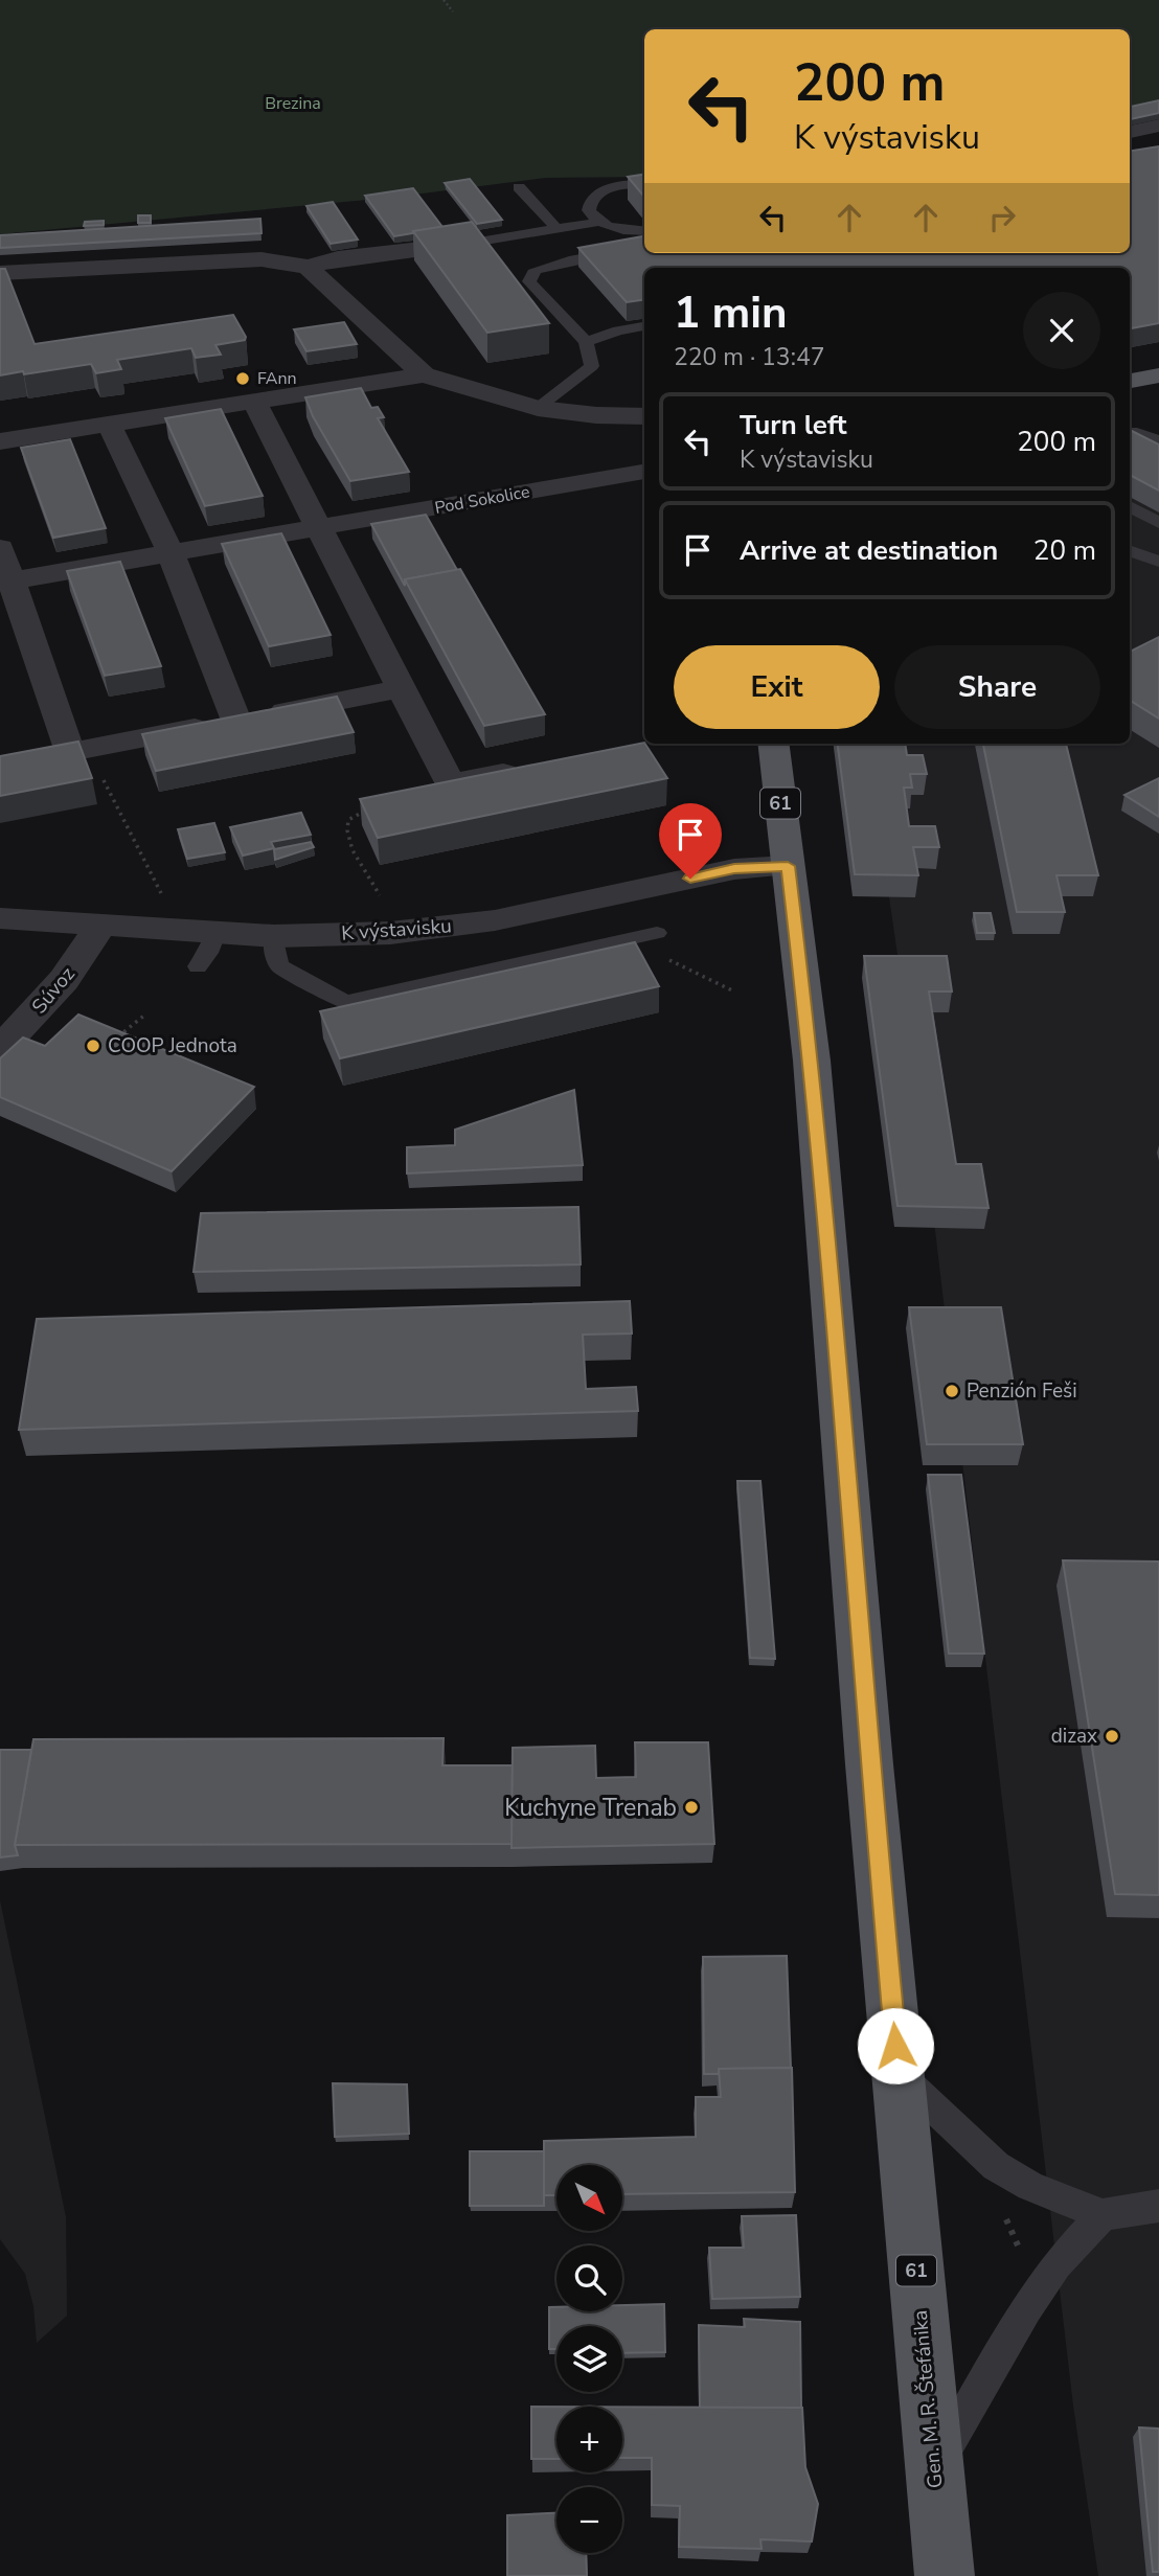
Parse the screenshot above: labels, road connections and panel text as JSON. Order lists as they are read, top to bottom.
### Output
{
  "streets": {
    "main road": ["61", "Gen. M. R. Štefánika"],
    "street": ["Pod Sokolice", "K výstavisku", "Súvoz"]
  },
  "crossings": [
    ["61", "K výstavisku"],
    ["61", "Gen. M. R. Štefánika"],
    ["K výstavisku", "Súvoz"],
    ["K výstavisku", "Gen. M. R. Štefánika"]
  ],
  "parks": ["Brezina"],
  "places": [
    "FAnn",
    "COOP Jednota",
    "Penzión Feši",
    "dizax",
    "Kuchyne Trenab"
  ],
  "north": "bottom right",
  "page": {
    "turn": ["200 m", "K výstavisku"],
    "heading": ["1 min", "220 m · 13:47"],
    "list": [
      {
        "name": "Turn left",
        "note": "K výstavisku",
        "value": "200 m"
      },
      {
        "name": "Arrive at destination",
        "value": "20 m"
      }
    ],
    "buttons": ["Exit", "Share"],
    "map_buttons": ["+", "−"]
  }
}
